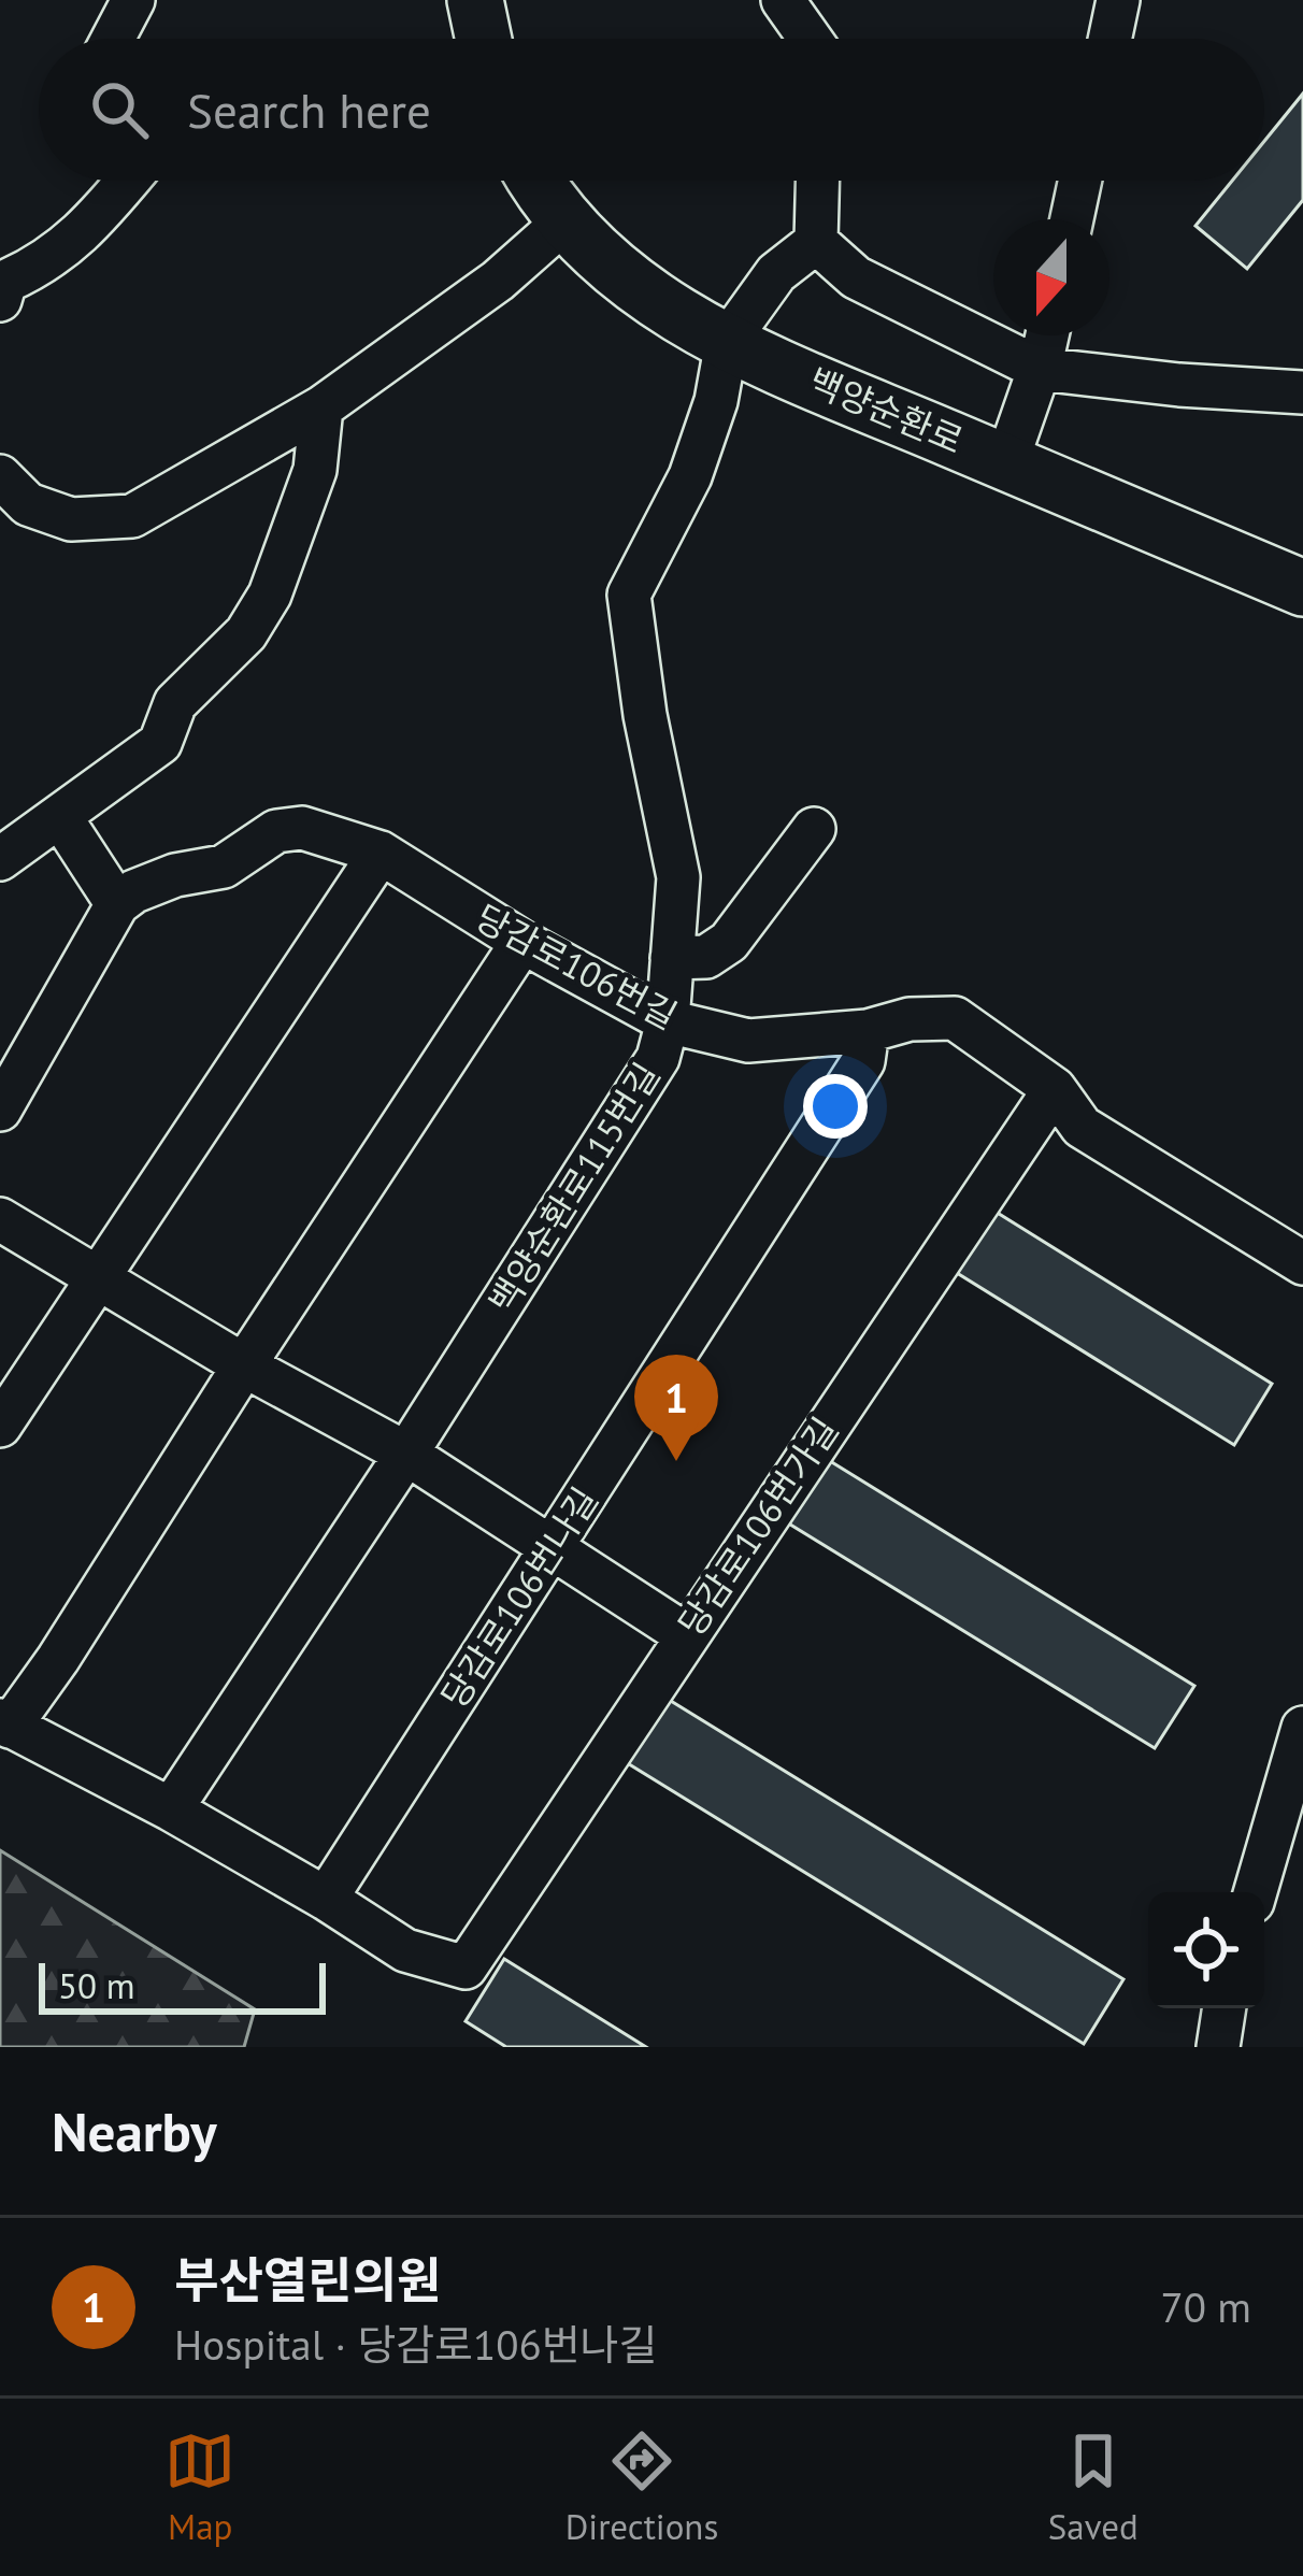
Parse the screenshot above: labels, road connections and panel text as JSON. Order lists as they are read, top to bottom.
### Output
{
  "streets": {
    "main road": ["백양순환로"],
    "street": [
      "당감로106번길",
      "백양순환로115번길",
      "당감로106번가길",
      "당감로106번나길"
    ]
  },
  "crossings": [
    ["백양순환로", "백양순환로115번길"],
    ["당감로106번길", "백양순환로115번길"],
    ["당감로106번길", "당감로106번가길"],
    ["당감로106번길", "당감로106번나길"],
    ["당감로106번가길", "당감로106번나길"]
  ],
  "scale_bar": "50 m",
  "north": "bottom",
  "page": {
    "search": "Search here",
    "pins": "1",
    "scale": "50 m",
    "heading": "Nearby",
    "list": [
      {
        "mark": "1",
        "name": "부산열린의원",
        "note": "Hospital · 당감로106번나길",
        "value": "70 m"
      }
    ],
    "nav": ["Map", "Directions", "Saved"]
  }
}
